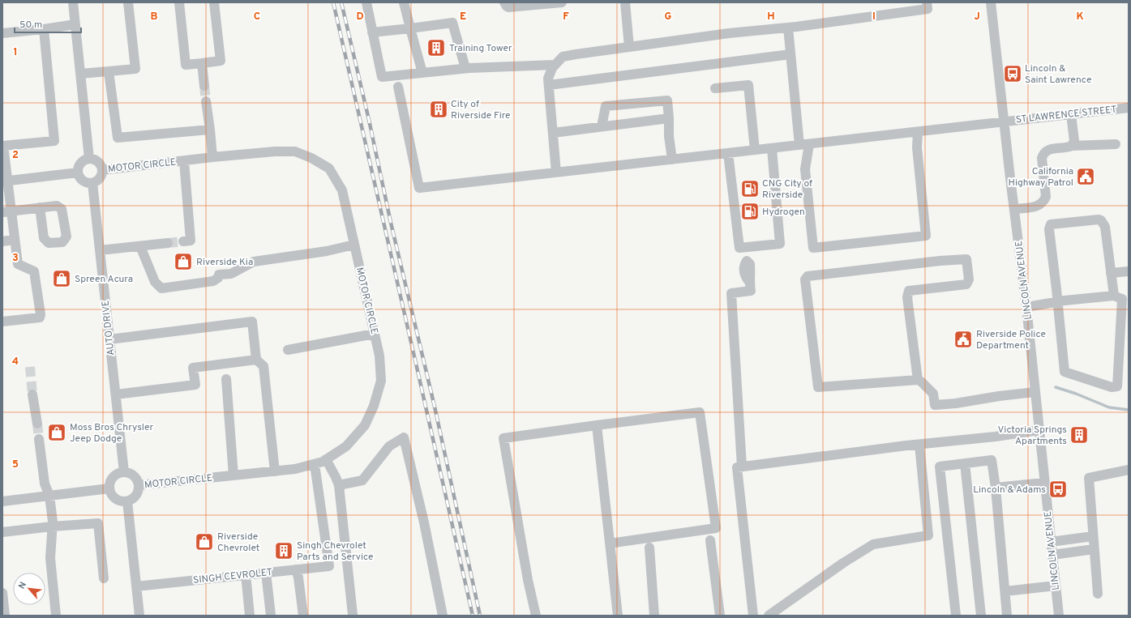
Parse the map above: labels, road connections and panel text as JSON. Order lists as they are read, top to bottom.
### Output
{
  "streets": {
    "street": [
      "ST LAWRENCE STREET",
      "MOTOR CIRCLE",
      "LINCOLN AVENUE",
      "AUTO DRIVE",
      "SINGH CEVROLET"
    ]
  },
  "crossings": [
    ["ST LAWRENCE STREET", "LINCOLN AVENUE"],
    ["MOTOR CIRCLE", "AUTO DRIVE"],
    ["MOTOR CIRCLE", "SINGH CEVROLET"]
  ],
  "places": {
    "building": [
      "Training Tower",
      "City of Riverside Fire",
      "Victoria Springs Apartments",
      "Singh Chevrolet Parts and Service"
    ],
    "bus stop": ["Lincoln & Saint Lawrence", "Lincoln & Adams"],
    "public building": ["California Highway Patrol", "Riverside Police Department"],
    "fuel station": ["CNG City of Riverside", "Hydrogen"],
    "shop": [
      "Riverside Kia",
      "Spreen Acura",
      "Moss Bros Chrysler Jeep Dodge",
      "Riverside Chevrolet"
    ]
  },
  "scale_bar": "50 m",
  "north": "top left",
  "grid": {
    "columns": [
      "B",
      "C",
      "D",
      "E",
      "F",
      "G",
      "H",
      "I",
      "J",
      "K"
    ],
    "rows": [
      "1",
      "2",
      "3",
      "4",
      "5"
    ]
  }
}
